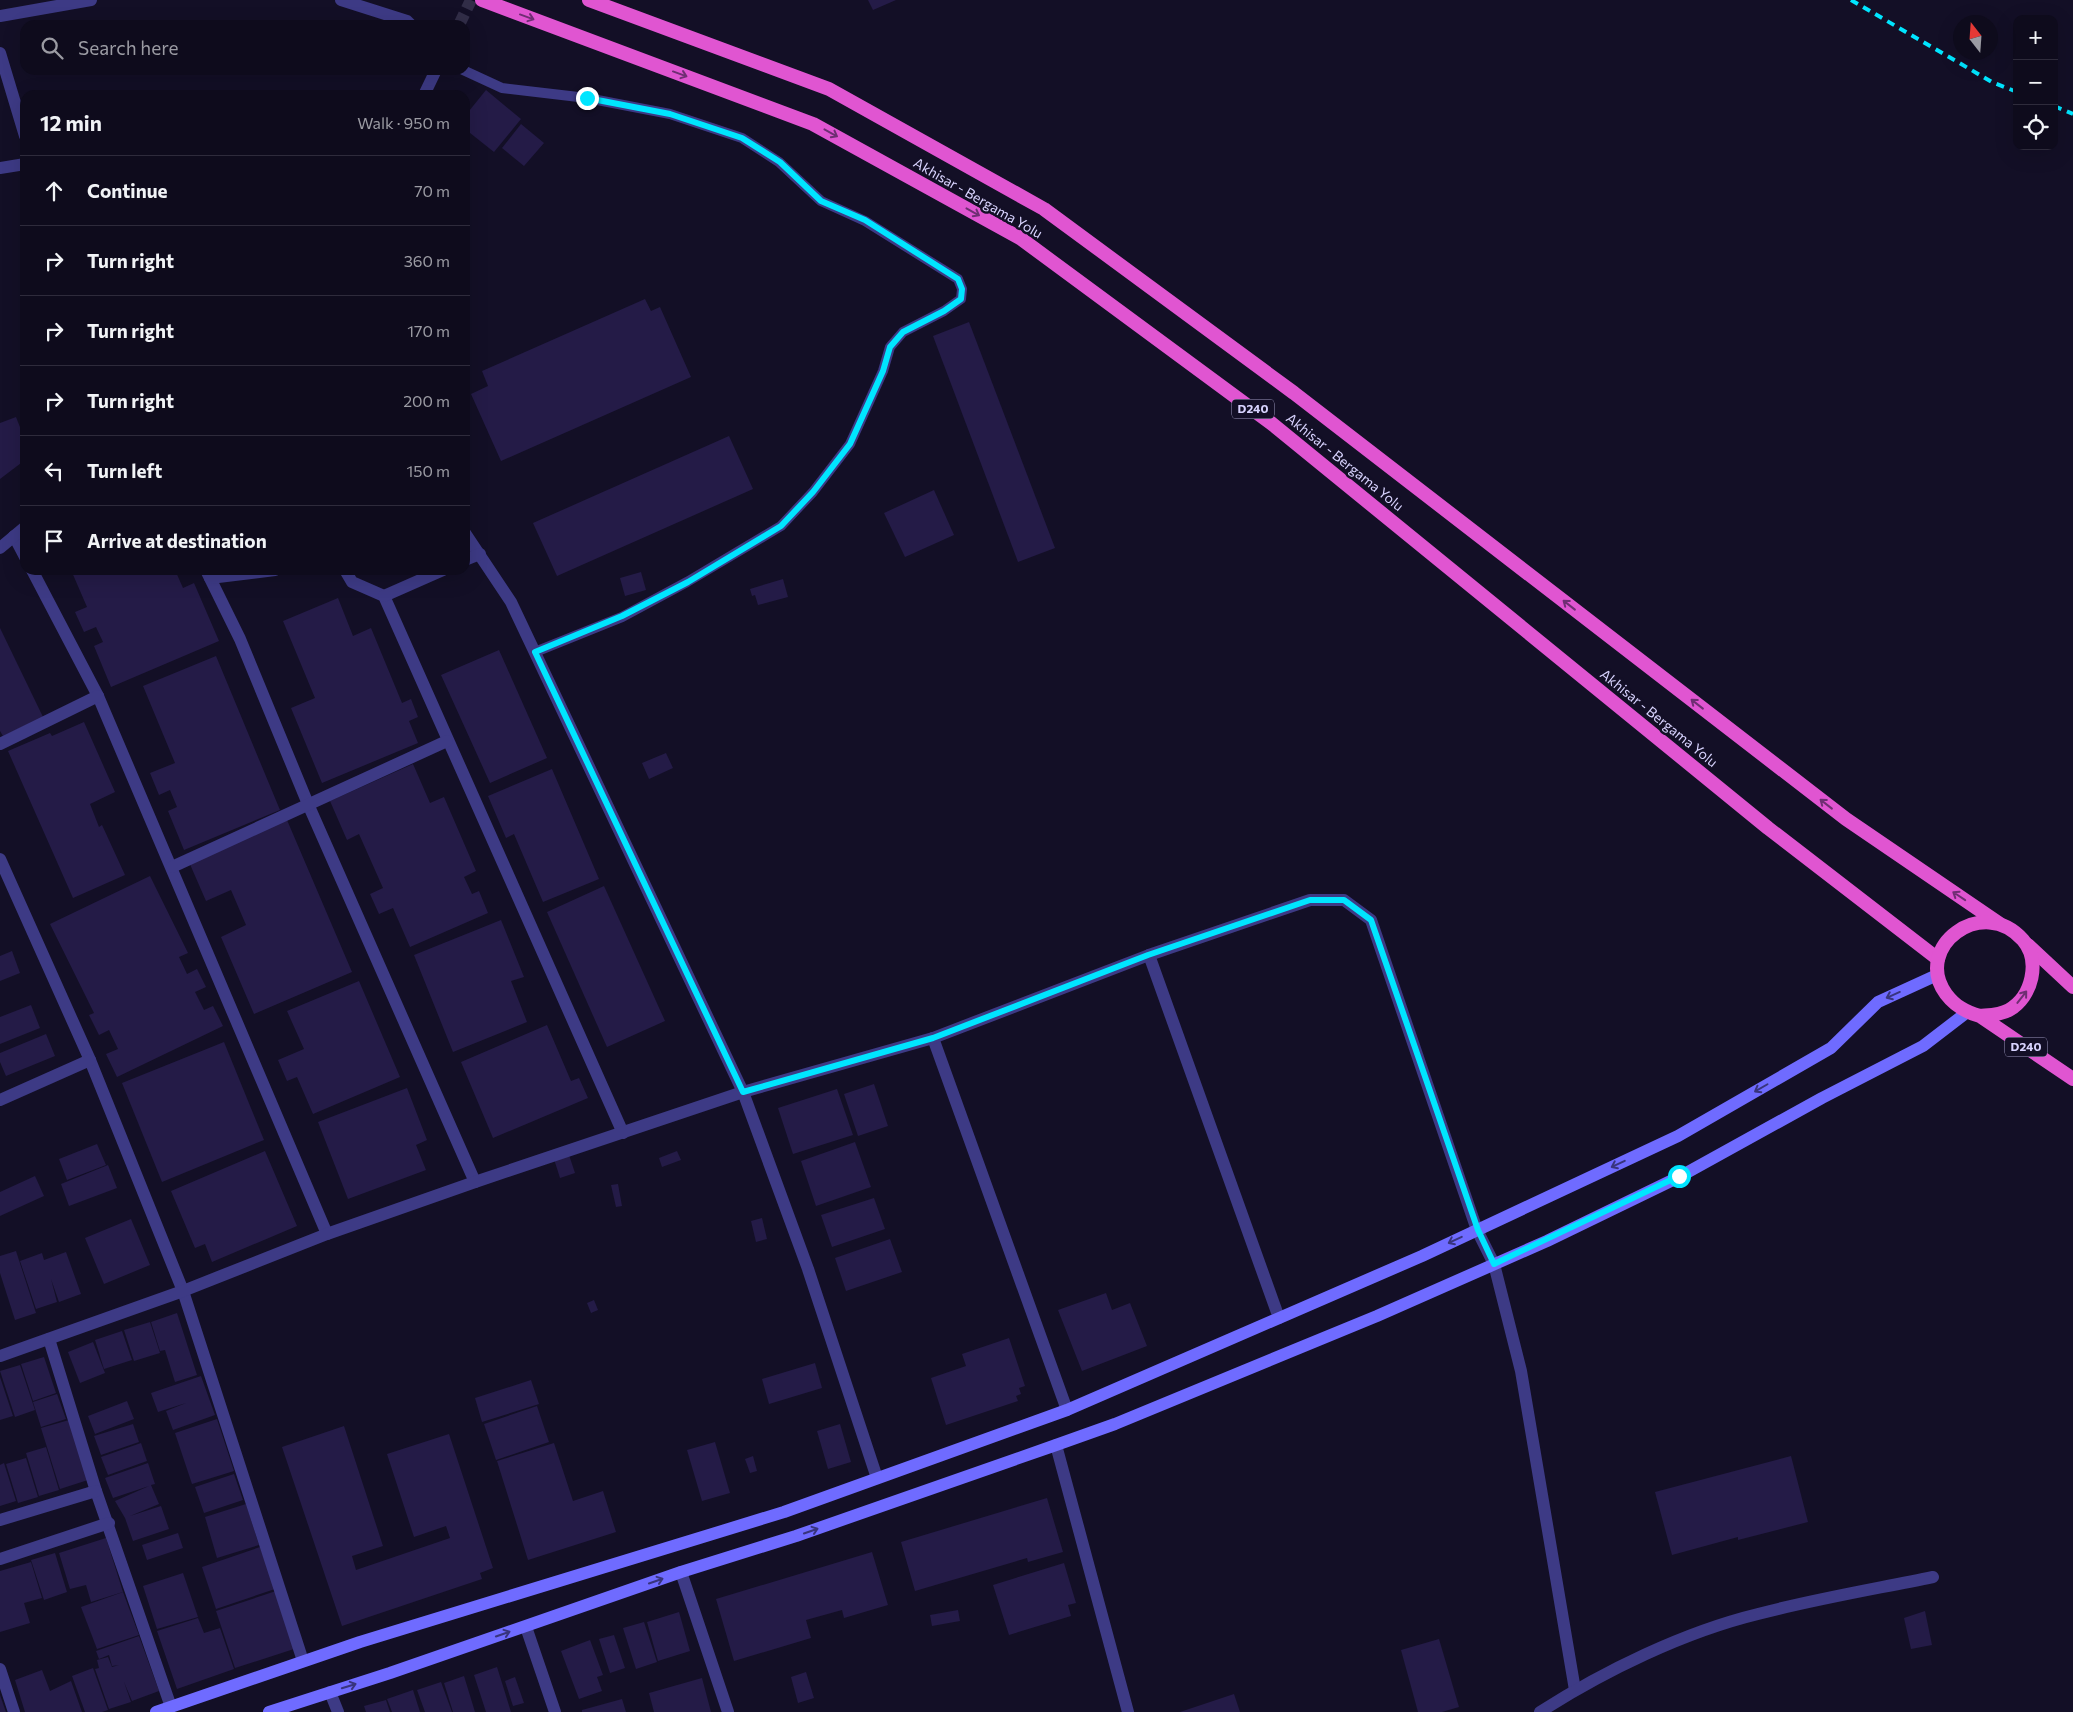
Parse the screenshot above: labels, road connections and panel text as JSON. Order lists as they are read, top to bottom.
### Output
{
  "streets": {
    "highway": ["Akhisar - Bergama Yolu", "D240"]
  },
  "crossings": [
    ["Akhisar - Bergama Yolu", "D240"]
  ],
  "north": "top",
  "page": {
    "map_buttons": ["+", "−"],
    "search": "Search here",
    "heading": ["12 min", "Walk · 950 m"],
    "list": [
      ["Continue", "70 m"],
      ["Turn right", "360 m"],
      ["Turn right", "170 m"],
      ["Turn right", "200 m"],
      ["Turn left", "150 m"],
      "Arrive at destination"
    ]
  }
}
